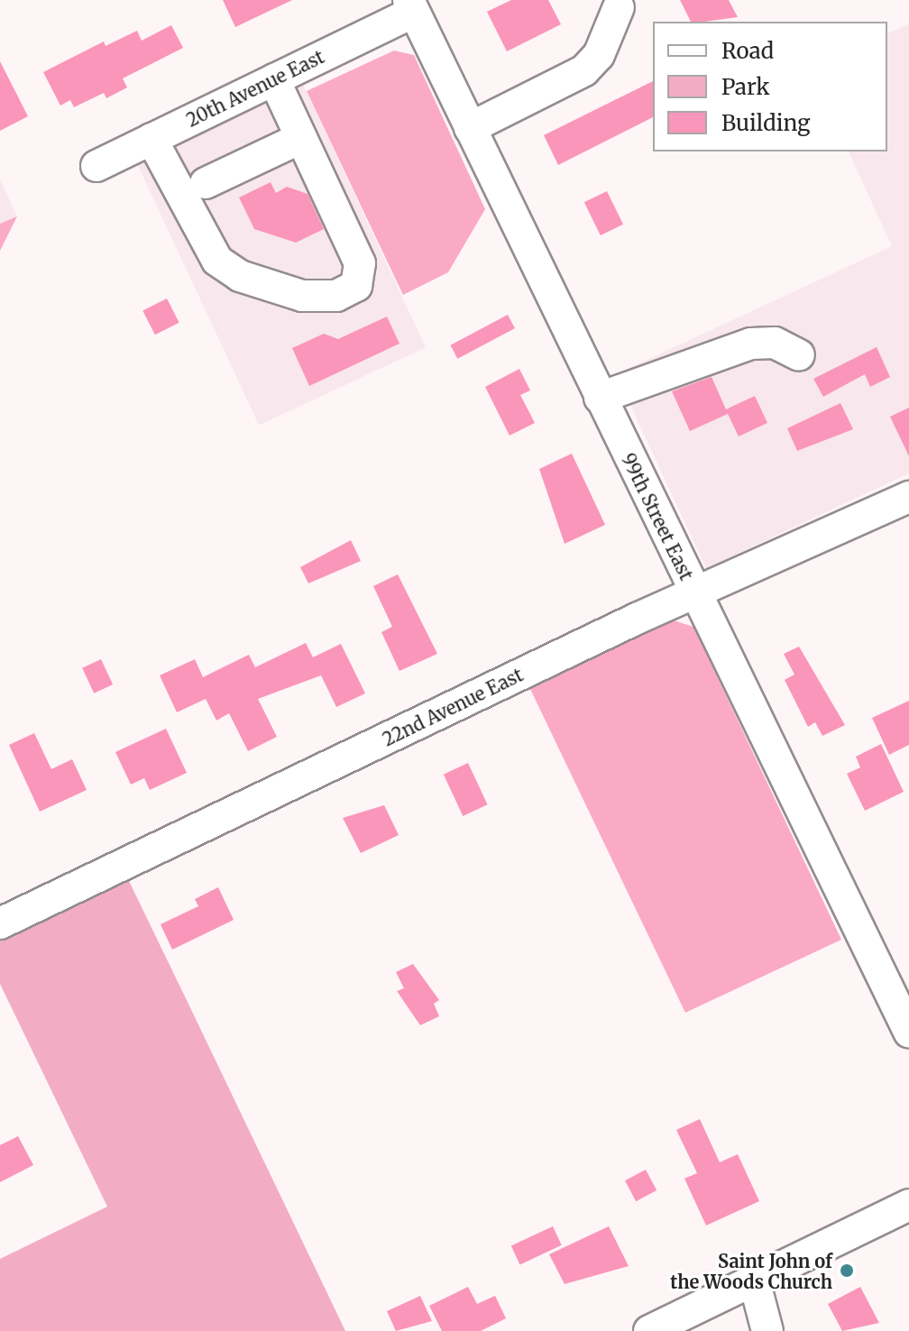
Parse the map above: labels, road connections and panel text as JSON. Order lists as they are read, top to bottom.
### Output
{
  "streets": {
    "street": ["20th Avenue East", "99th Street East", "22nd Avenue East"]
  },
  "crossings": [
    ["20th Avenue East", "99th Street East"],
    ["99th Street East", "22nd Avenue East"]
  ],
  "places": ["Saint John of the Woods Church"],
  "legend": ["Road", "Park", "Building"]
}
